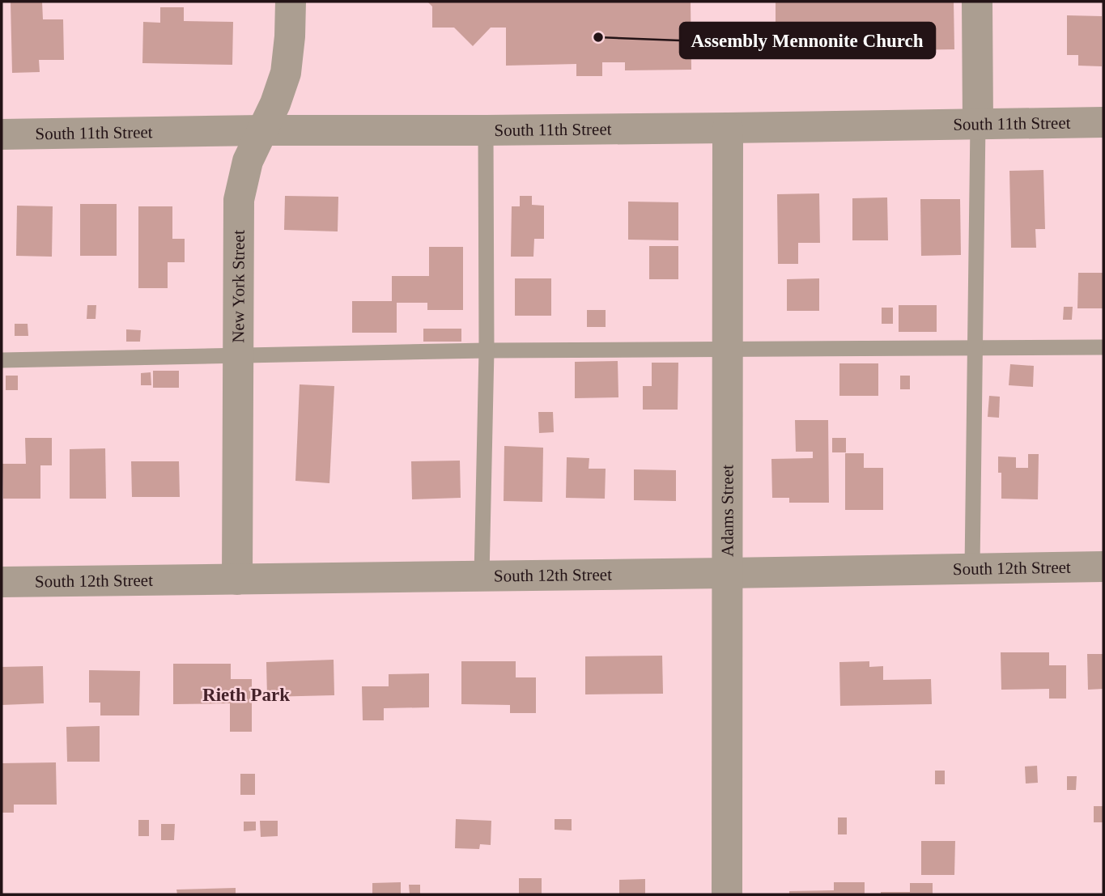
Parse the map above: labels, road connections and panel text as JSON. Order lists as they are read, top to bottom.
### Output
{
  "streets": {
    "street": [
      "South 11th Street",
      "New York Street",
      "Adams Street",
      "South 12th Street"
    ]
  },
  "crossings": [
    ["South 11th Street", "New York Street"],
    ["South 11th Street", "Adams Street"],
    ["New York Street", "South 12th Street"],
    ["Adams Street", "South 12th Street"]
  ],
  "districts": ["Rieth Park"],
  "places": ["Assembly Mennonite Church"]
}
